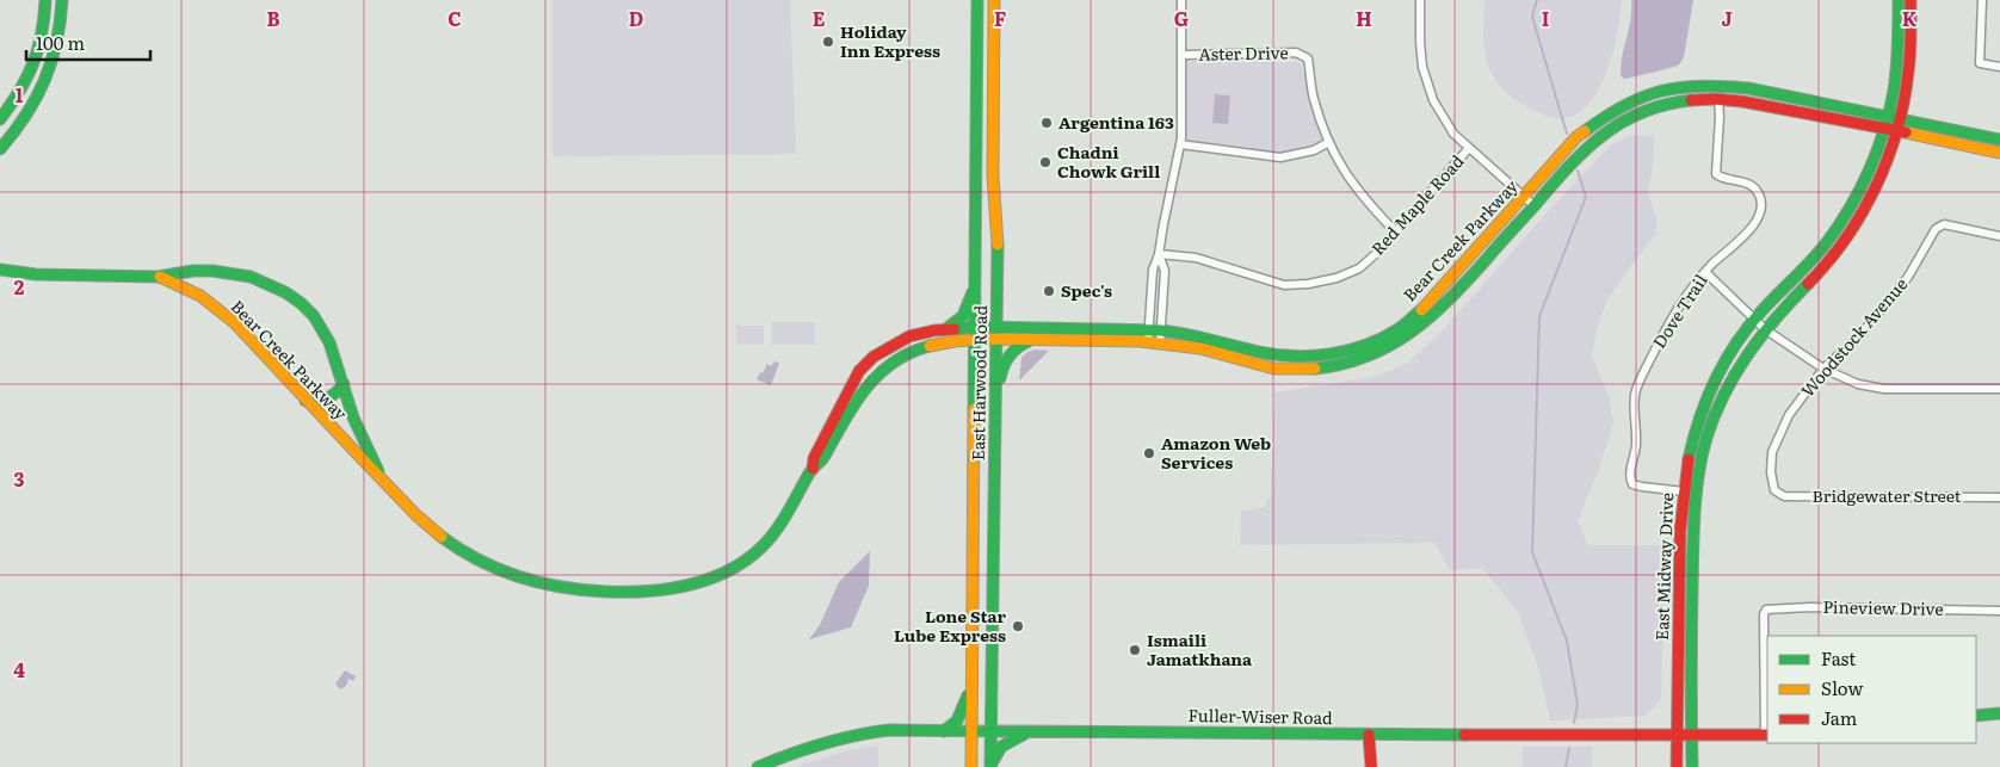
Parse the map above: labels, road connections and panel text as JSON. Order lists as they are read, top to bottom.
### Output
{
  "streets": {
    "street": [
      "Aster Drive",
      "Red Maple Road",
      "Bear Creek Parkway",
      "Dove Trail",
      "Woodstock Avenue",
      "East Harwood Road",
      "Bridgewater Street",
      "East Midway Drive",
      "Pineview Drive",
      "Fuller-Wiser Road"
    ]
  },
  "crossings": [
    ["Bear Creek Parkway", "Dove Trail"],
    ["Bear Creek Parkway", "East Harwood Road"],
    ["Bear Creek Parkway", "East Midway Drive"],
    ["Dove Trail", "East Midway Drive"],
    ["Woodstock Avenue", "Bridgewater Street"],
    ["East Harwood Road", "Fuller-Wiser Road"],
    ["East Midway Drive", "Fuller-Wiser Road"],
    ["Pineview Drive", "Fuller-Wiser Road"]
  ],
  "places": [
    "Holiday Inn Express",
    "Argentina 163",
    "Chadni Chowk Grill",
    "Spec's",
    "Amazon Web Services",
    "Lone Star Lube Express",
    "Ismaili Jamatkhana"
  ],
  "legend": ["Fast", "Slow", "Jam"],
  "scale_bar": "100 m",
  "grid": {
    "columns": [
      "B",
      "C",
      "D",
      "E",
      "F",
      "G",
      "H",
      "I",
      "J",
      "K"
    ],
    "rows": [
      "1",
      "2",
      "3",
      "4"
    ]
  }
}
